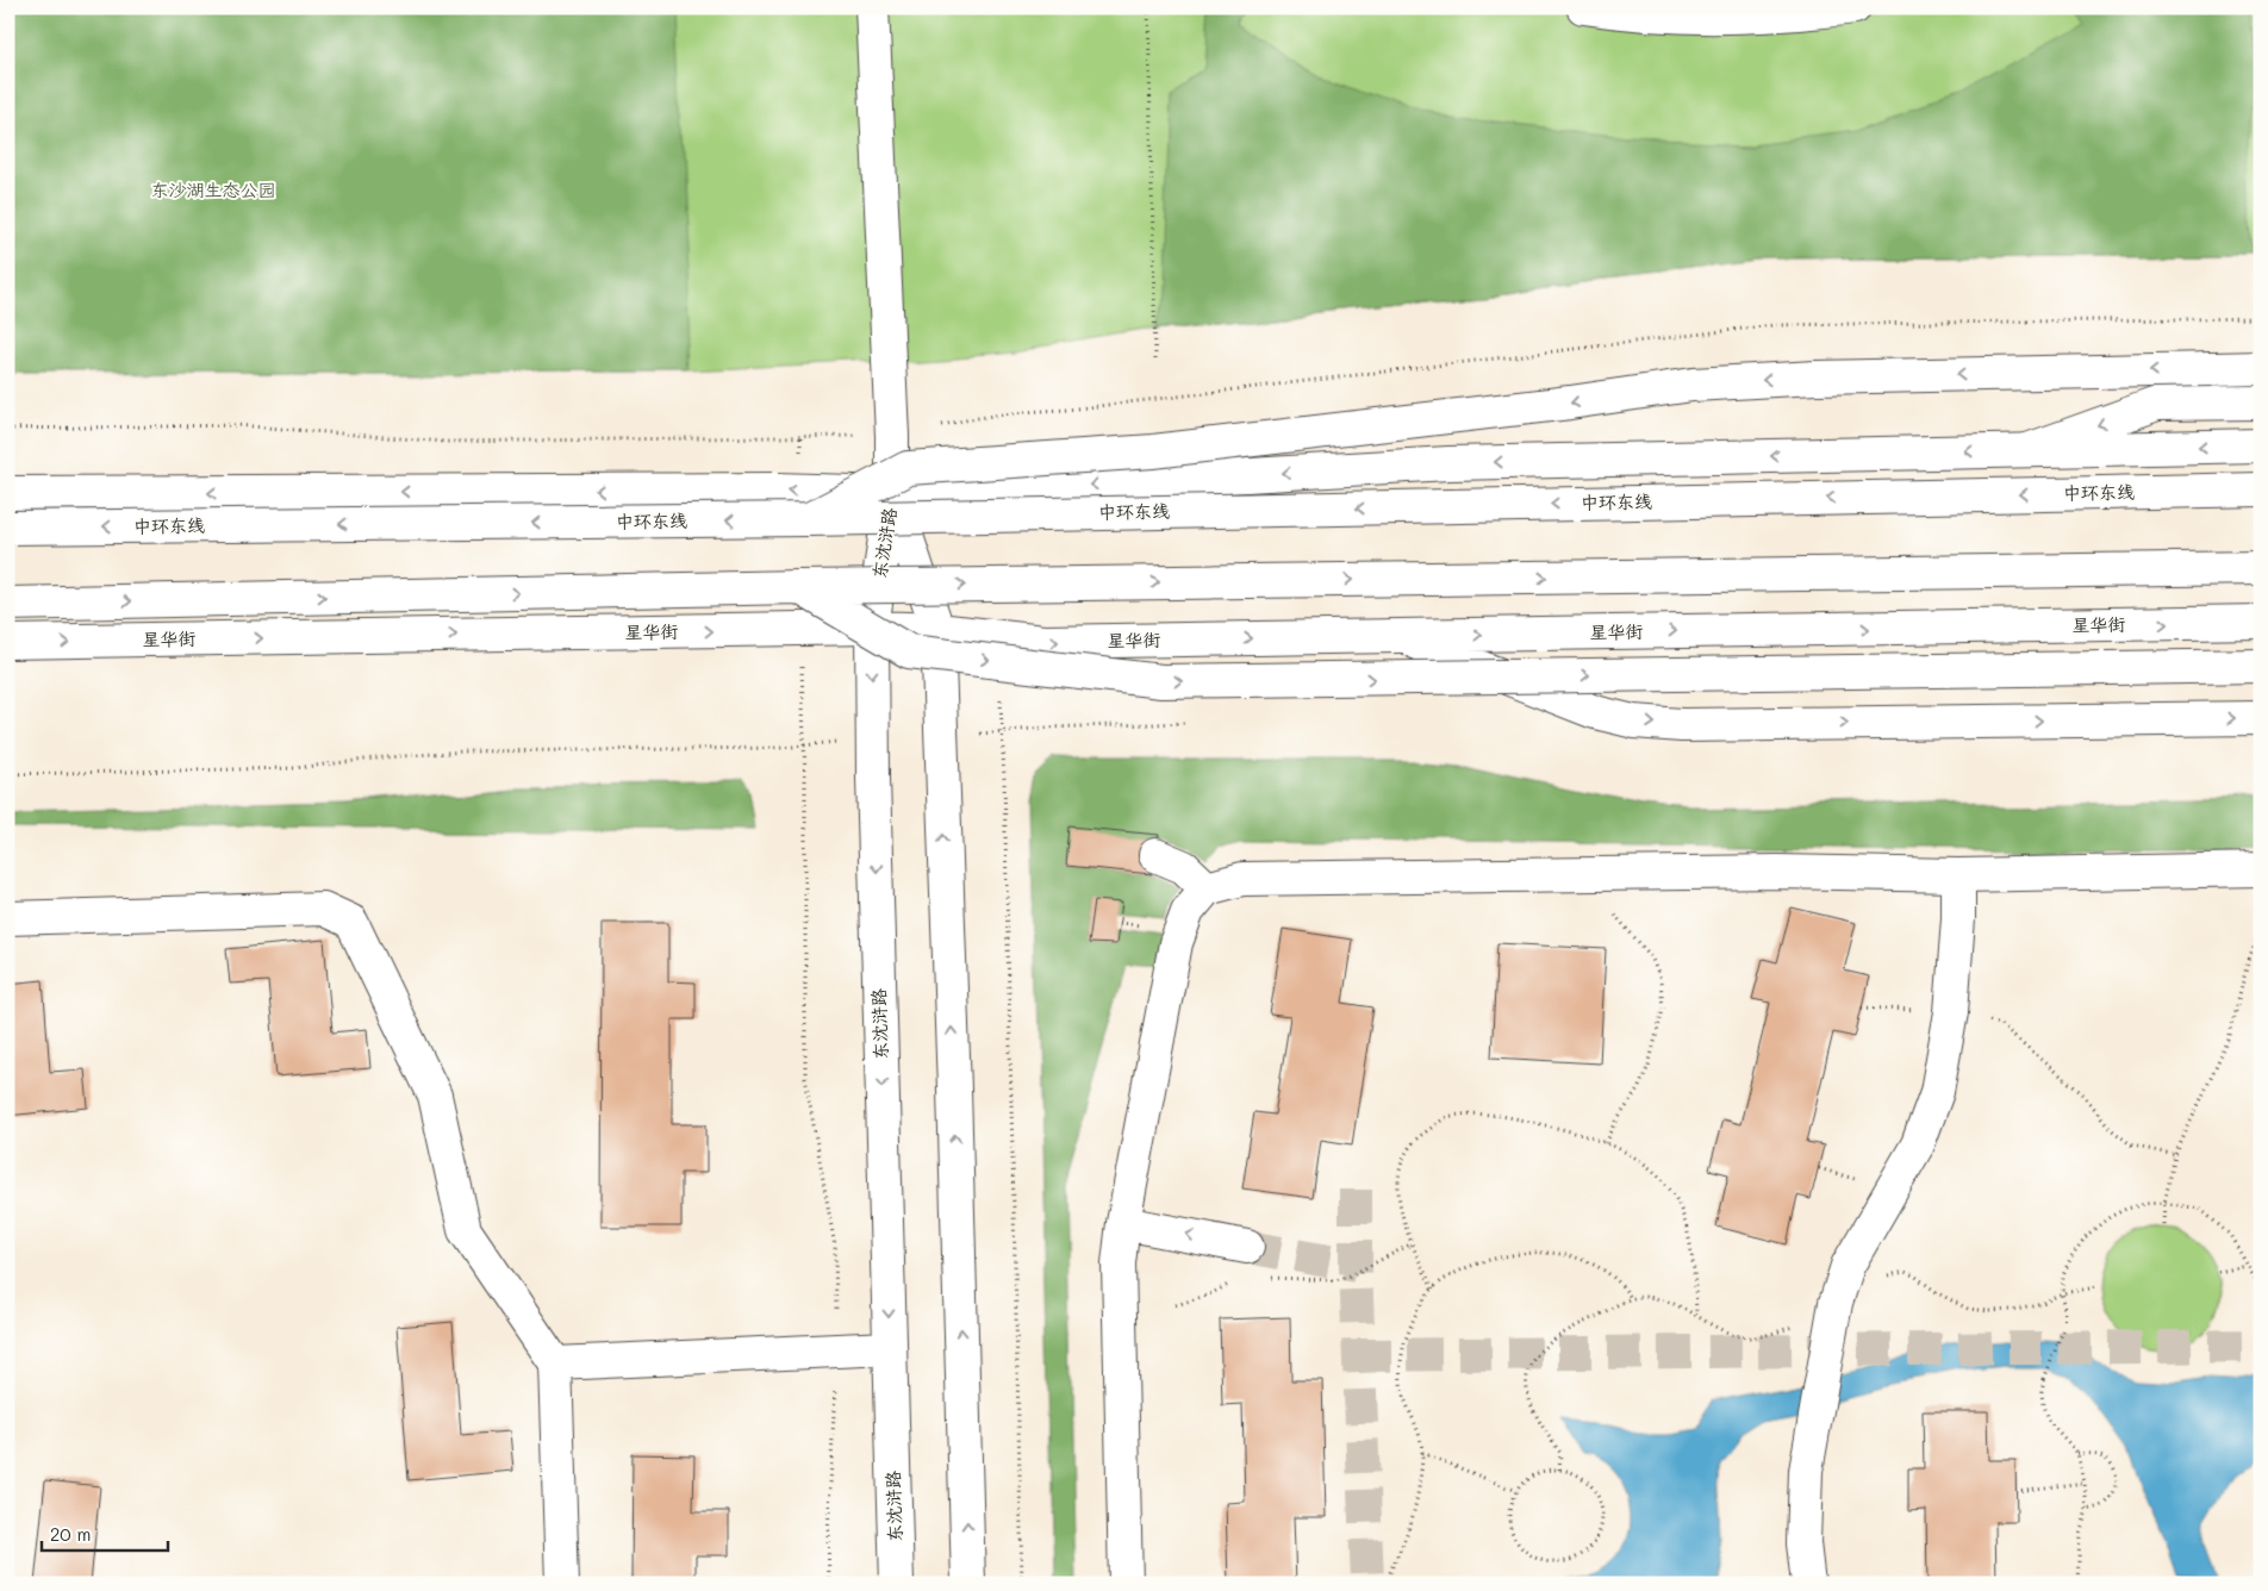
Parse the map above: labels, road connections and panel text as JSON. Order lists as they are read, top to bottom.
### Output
{
  "streets": {
    "main road": ["中环东线", "东沈浒路", "星华街"]
  },
  "crossings": [
    ["东沈浒路", "星华街"]
  ],
  "parks": ["东沙湖生态公园"],
  "scale_bar": "20 m"
}
